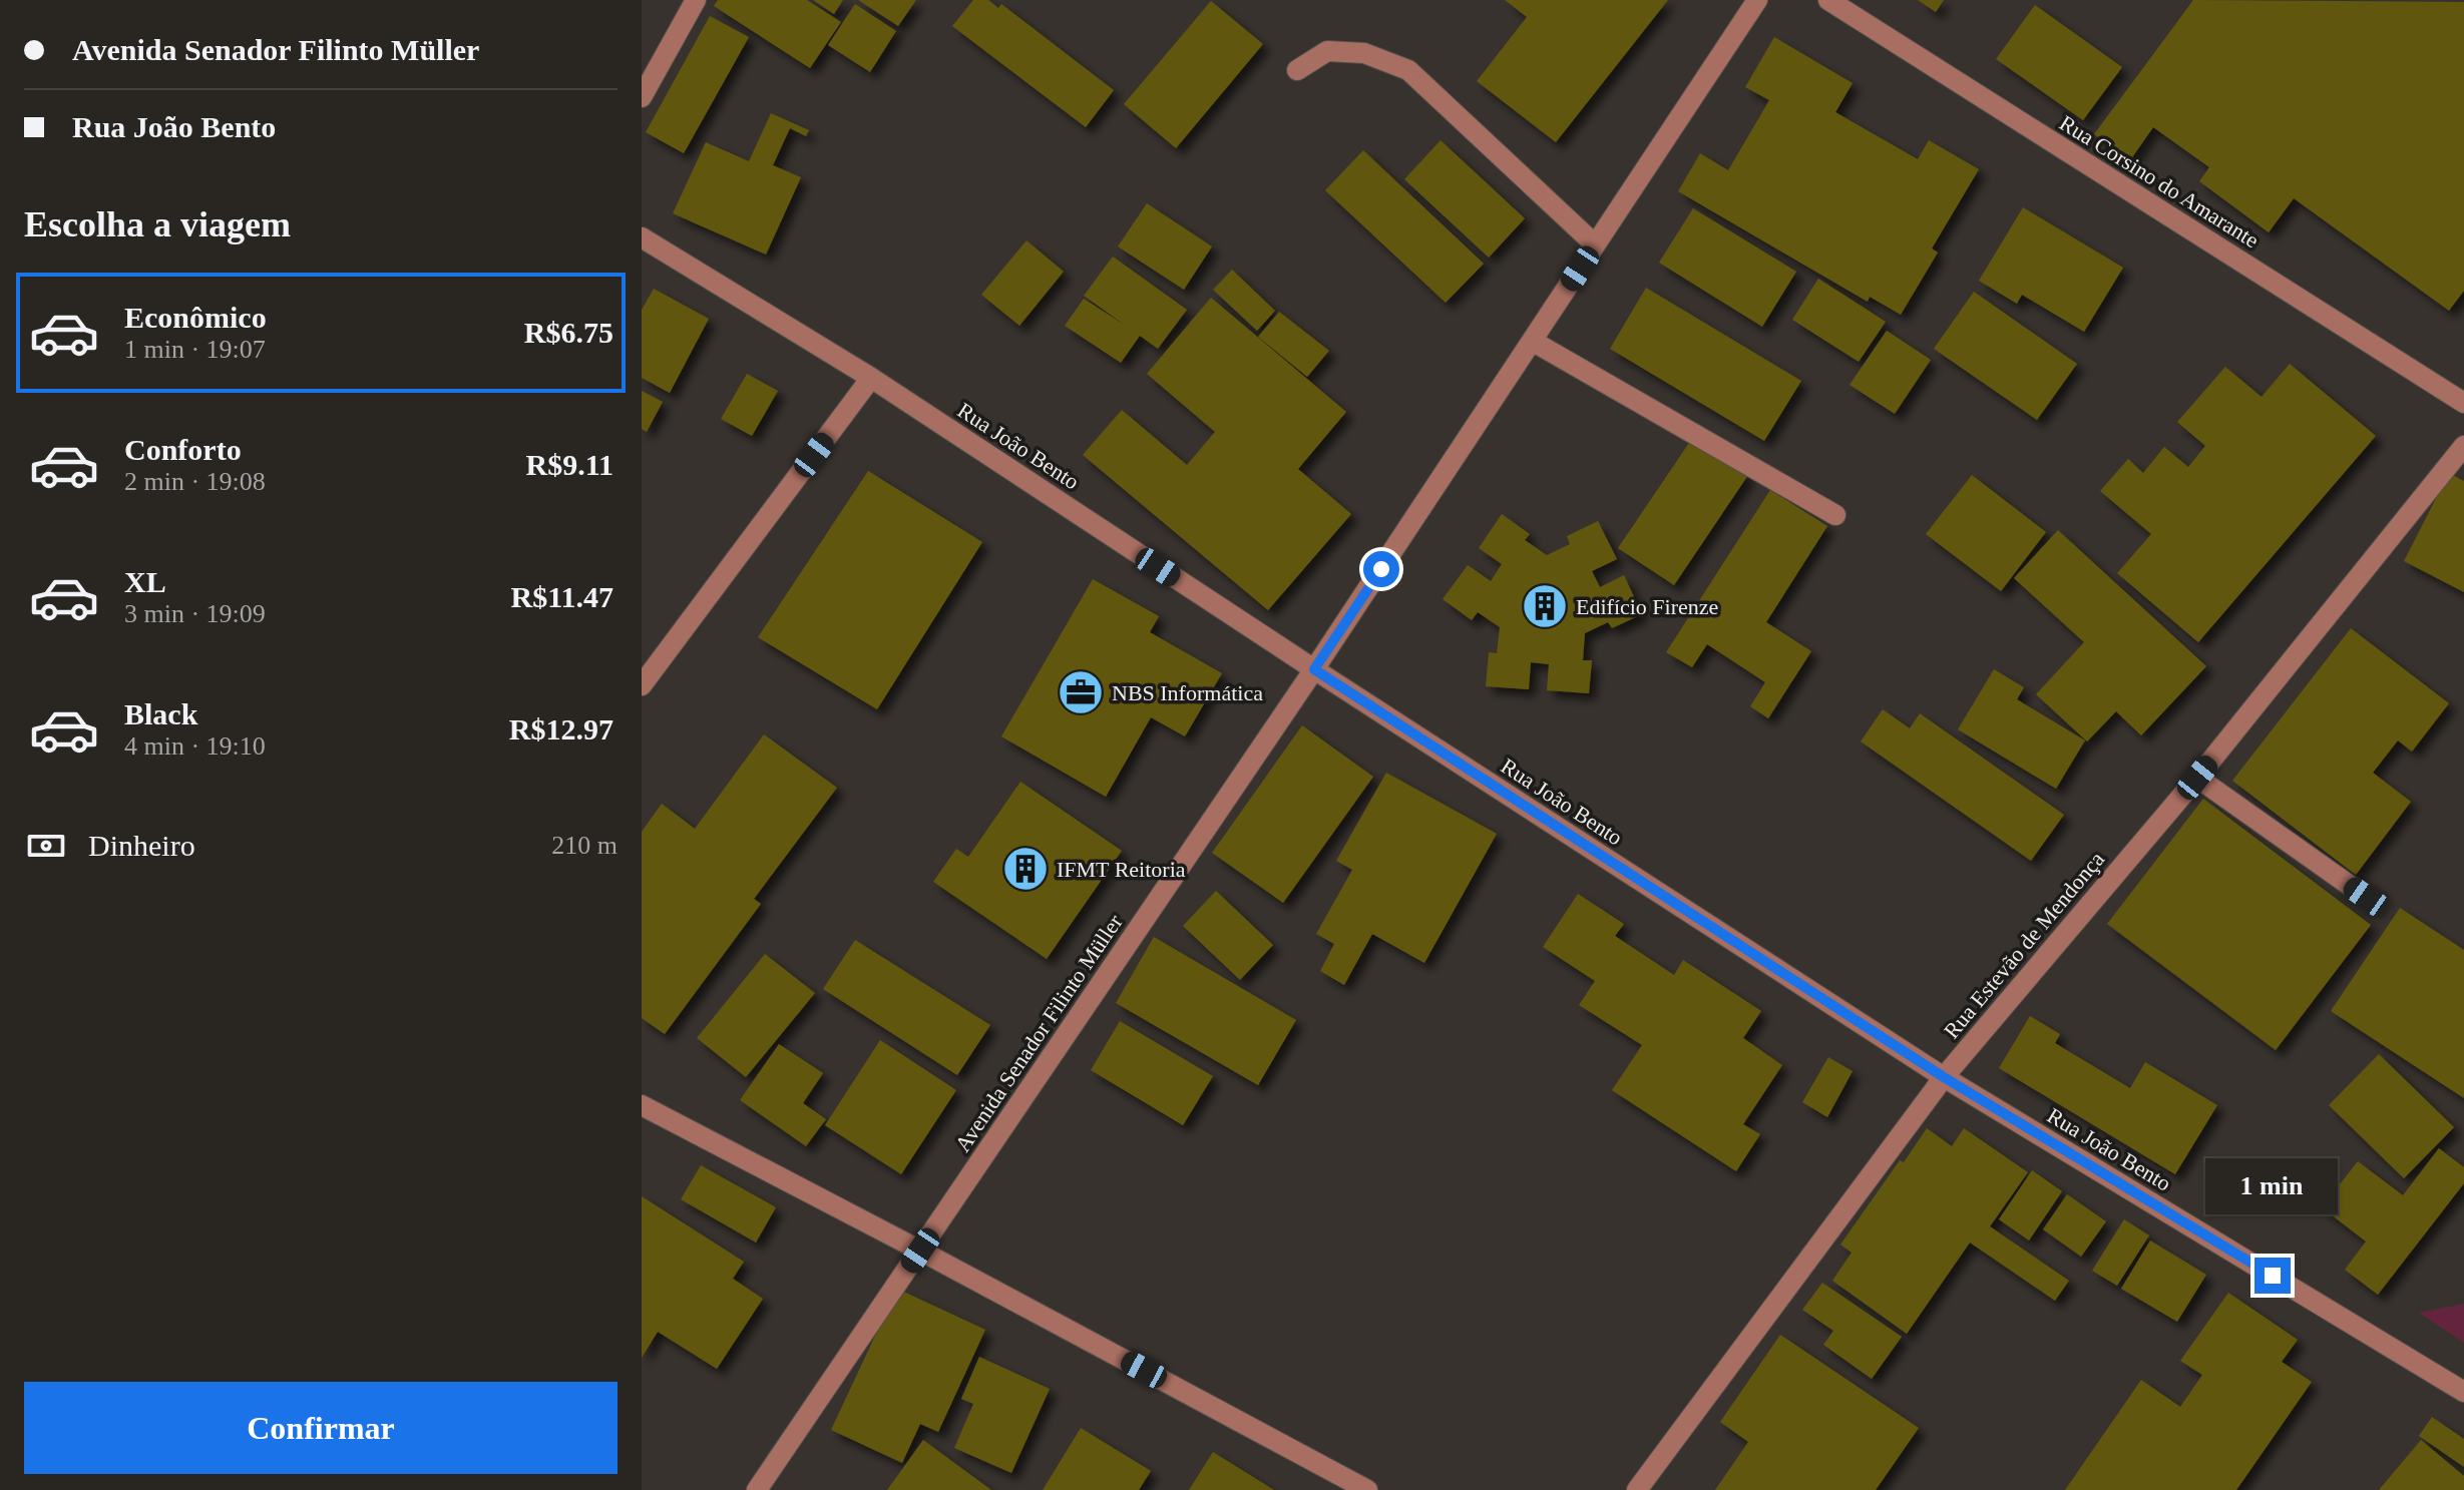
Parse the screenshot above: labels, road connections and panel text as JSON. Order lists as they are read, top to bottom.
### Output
{
  "streets": {
    "street": [
      "Rua Corsino do Amarante",
      "Rua João Bento",
      "Rua Estevão de Mendonça",
      "Avenida Senador Filinto Müller"
    ]
  },
  "crossings": [
    ["Rua João Bento", "Rua Estevão de Mendonça"],
    ["Rua João Bento", "Avenida Senador Filinto Müller"]
  ],
  "places": {
    "building": ["Edifício Firenze", "IFMT Reitoria"],
    "office": ["NBS Informática"]
  },
  "page": {
    "banner": ["Avenida Senador Filinto Müller", "Rua João Bento"],
    "heading": "Escolha a viagem",
    "list": [
      {
        "name": "Econômico",
        "note": "1 min · 19:07",
        "value": "R$6.75"
      },
      {
        "name": "Conforto",
        "note": "2 min · 19:08",
        "value": "R$9.11"
      },
      {
        "name": "XL",
        "note": "3 min · 19:09",
        "value": "R$11.47"
      },
      {
        "name": "Black",
        "note": "4 min · 19:10",
        "value": "R$12.97"
      }
    ],
    "pay": ["Dinheiro", "210 m"],
    "bubble": "1 min",
    "buttons": "Confirmar"
  }
}
